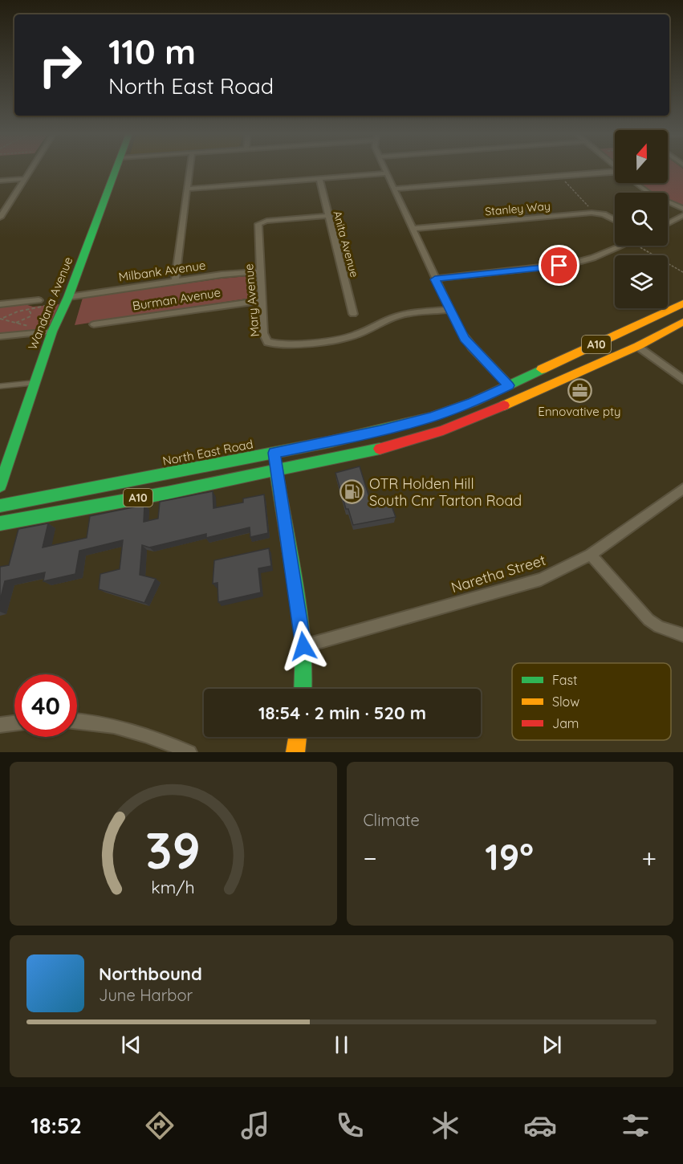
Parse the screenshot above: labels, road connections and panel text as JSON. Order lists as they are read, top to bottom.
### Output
{
  "streets": {
    "main road": ["Wandana Avenue", "A10", "North East Road"],
    "street": [
      "Stanley Way",
      "Anita Avenue",
      "Milbank Avenue",
      "Burman Avenue",
      "Mary Avenue",
      "Naretha Street"
    ]
  },
  "crossings": [
    ["Anita Avenue", "Mary Avenue"],
    ["Milbank Avenue", "Mary Avenue"],
    ["Milbank Avenue", "Wandana Avenue"],
    ["Burman Avenue", "Mary Avenue"]
  ],
  "places": {
    "office": ["Ennovative pty"],
    "fuel station": ["OTR Holden Hill South Cnr Tarton Road"]
  },
  "legend": ["Fast", "Slow", "Jam"],
  "north": "top",
  "page": {
    "turn": ["110 m", "North East Road"],
    "limit": "40",
    "trip": "18:54 · 2 min · 520 m",
    "tile": "Climate",
    "heat": ["−", "19°", "+"],
    "song": ["Northbound", "June Harbor"],
    "tabs": "18:52",
    "gauge": ["39", "km/h"]
  }
}
